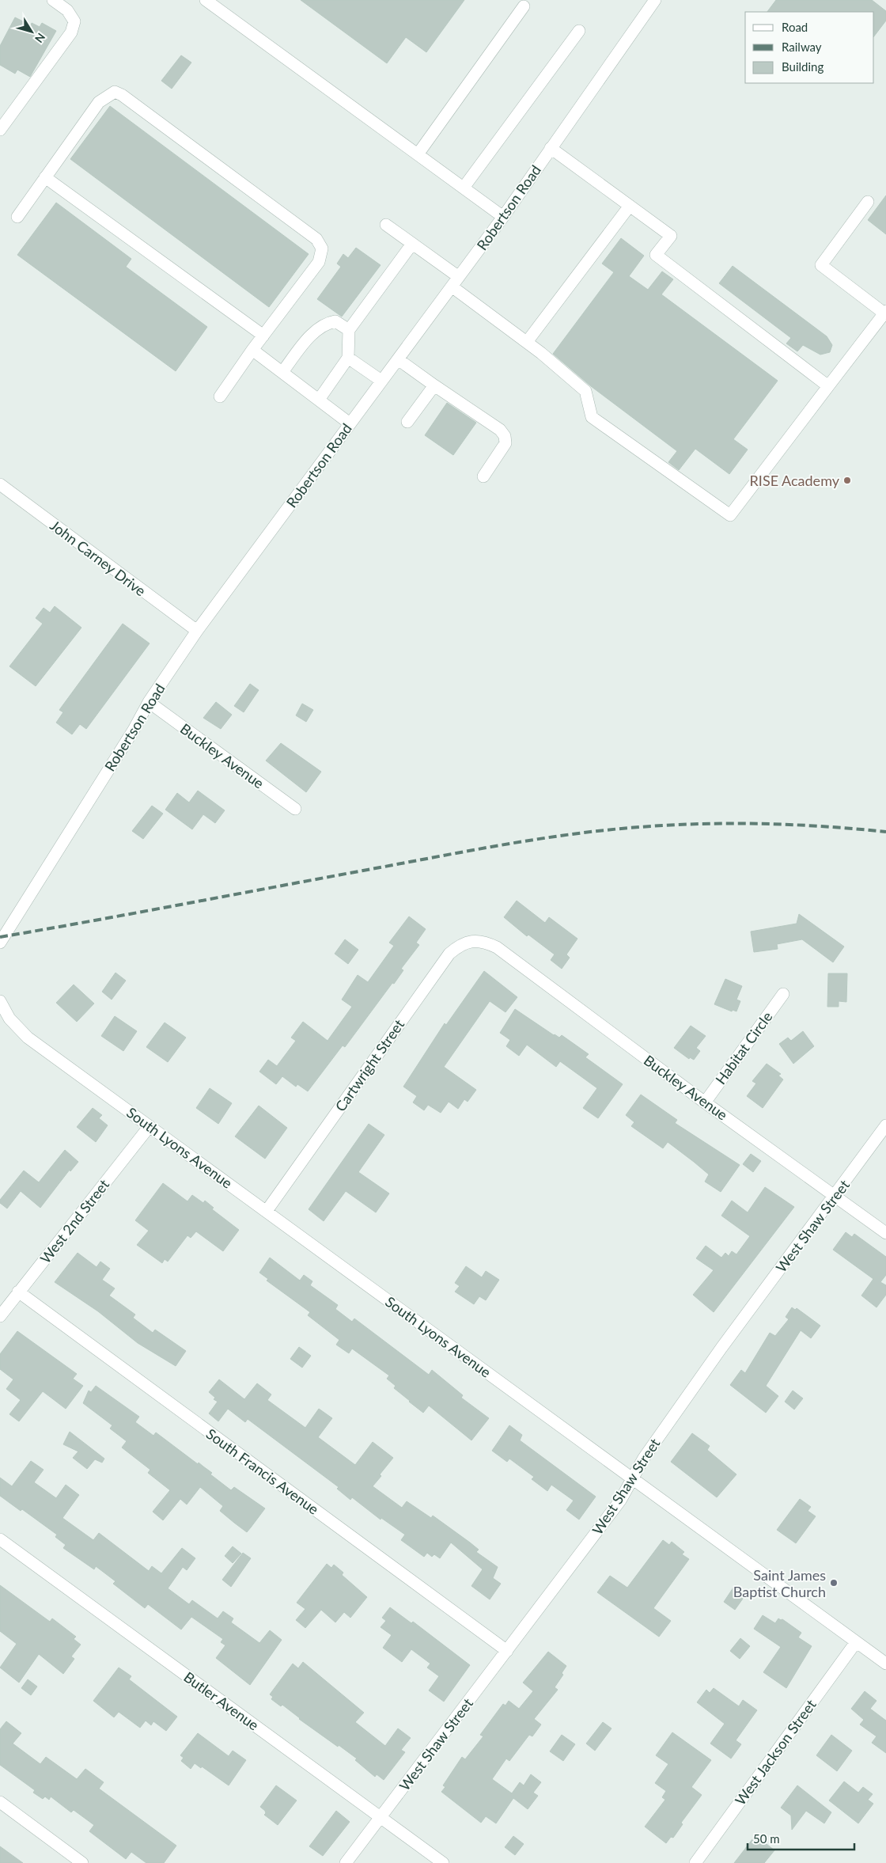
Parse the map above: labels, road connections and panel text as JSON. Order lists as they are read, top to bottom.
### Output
{
  "streets": {
    "street": [
      "Robertson Road",
      "John Carney Drive",
      "Buckley Avenue",
      "Habitat Circle",
      "Cartwright Street",
      "South Lyons Avenue",
      "West 2nd Street",
      "West Shaw Street",
      "South Francis Avenue",
      "Butler Avenue",
      "West Jackson Street"
    ]
  },
  "crossings": [
    ["Robertson Road", "John Carney Drive"],
    ["Robertson Road", "Buckley Avenue"],
    ["Buckley Avenue", "Habitat Circle"],
    ["Buckley Avenue", "Cartwright Street"],
    ["Buckley Avenue", "West Shaw Street"],
    ["Cartwright Street", "South Lyons Avenue"],
    ["South Lyons Avenue", "West 2nd Street"],
    ["South Lyons Avenue", "West Shaw Street"],
    ["South Lyons Avenue", "West Jackson Street"],
    ["West 2nd Street", "South Francis Avenue"],
    ["West Shaw Street", "South Francis Avenue"],
    ["West Shaw Street", "Butler Avenue"]
  ],
  "places": ["RISE Academy", "Saint James Baptist Church"],
  "legend": ["Road", "Railway", "Building"],
  "scale_bar": "50 m",
  "north": "bottom right"
}
